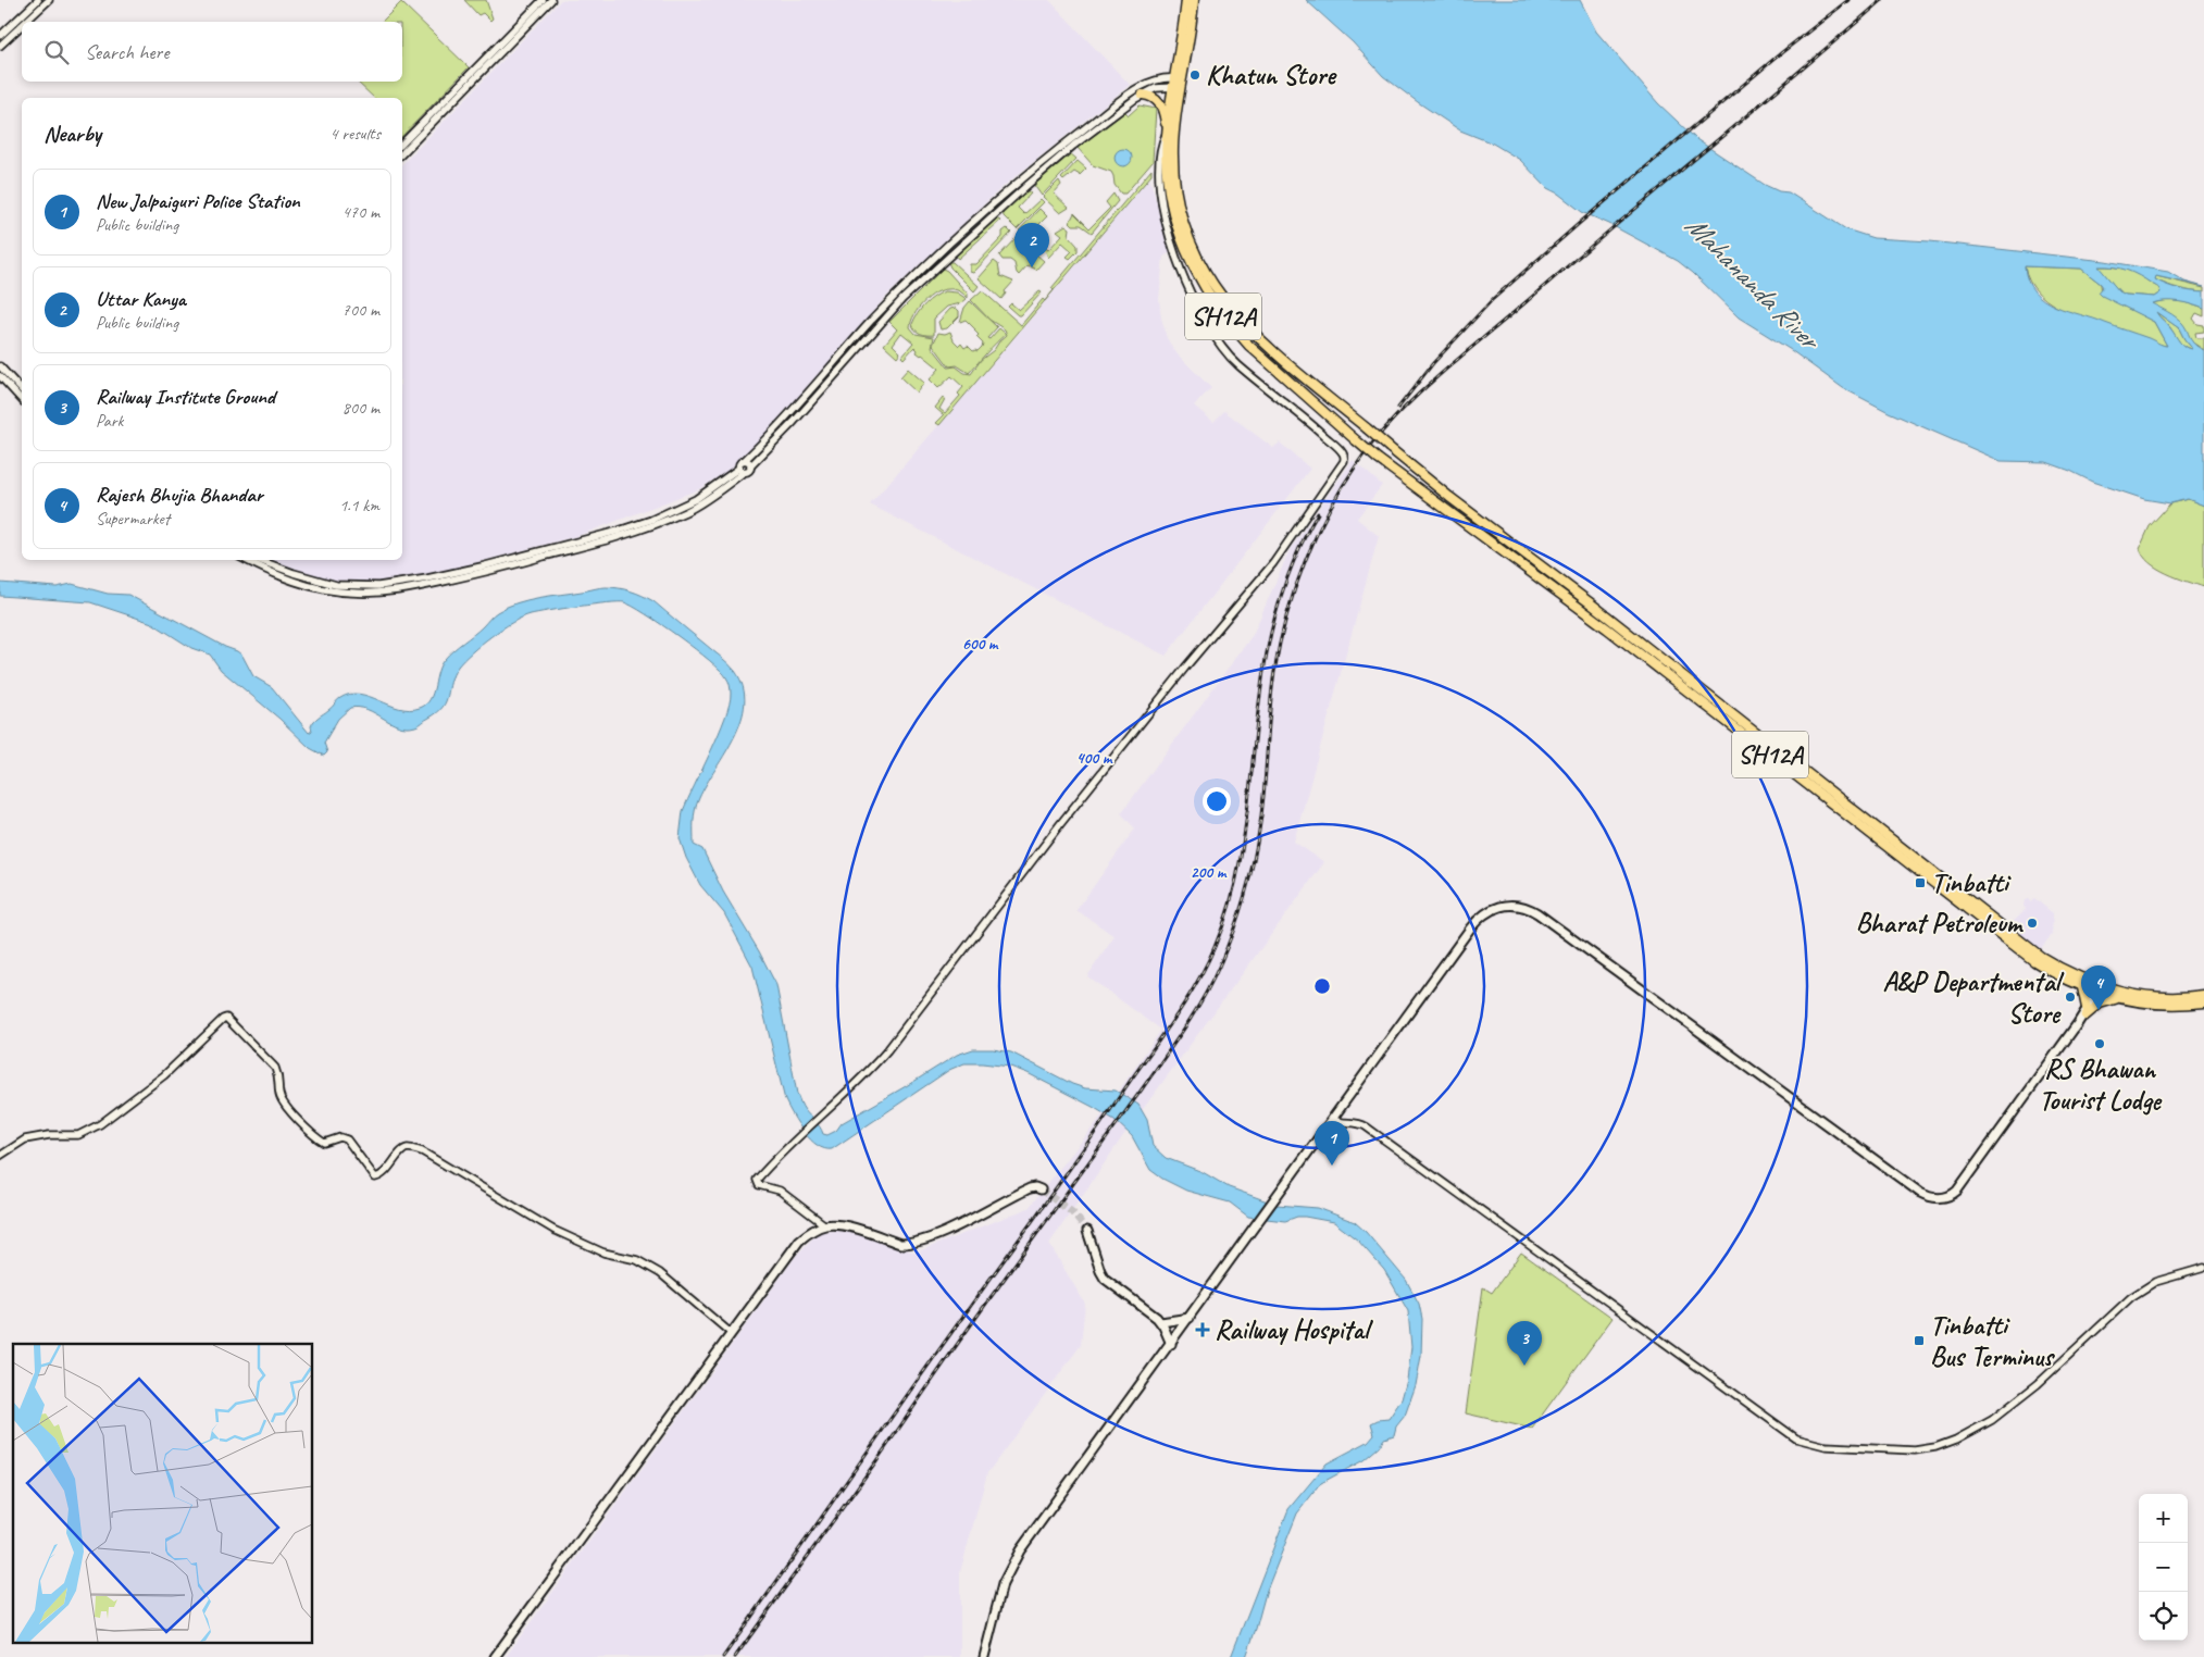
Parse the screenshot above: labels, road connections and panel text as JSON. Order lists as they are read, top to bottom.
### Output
{
  "streets": {
    "main road": ["SH12A"]
  },
  "water": ["Mahananda River"],
  "places": {
    "other": [
      "Khatun Store",
      "Bharat Petroleum",
      "A&P Departmental Store",
      "RS Bhawan Tourist Lodge"
    ],
    "transit": ["Tinbatti", "Tinbatti Bus Terminus"],
    "health": ["Railway Hospital"]
  },
  "page": {
    "search": "Search here",
    "heading": ["Nearby", "4 results"],
    "list": [
      {
        "mark": "1",
        "name": "New Jalpaiguri Police Station",
        "note": "Public building",
        "value": "470 m"
      },
      {
        "mark": "2",
        "name": "Uttar Kanya",
        "note": "Public building",
        "value": "700 m"
      },
      {
        "mark": "3",
        "name": "Railway Institute Ground",
        "note": "Park",
        "value": "800 m"
      },
      {
        "mark": "4",
        "name": "Rajesh Bhujia Bhandar",
        "note": "Supermarket",
        "value": "1.1 km"
      }
    ],
    "pins": [
      "2",
      "4",
      "1",
      "3"
    ],
    "map_buttons": ["+", "−"]
  },
  "rings": ["600 m", "400 m", "200 m"]
}
